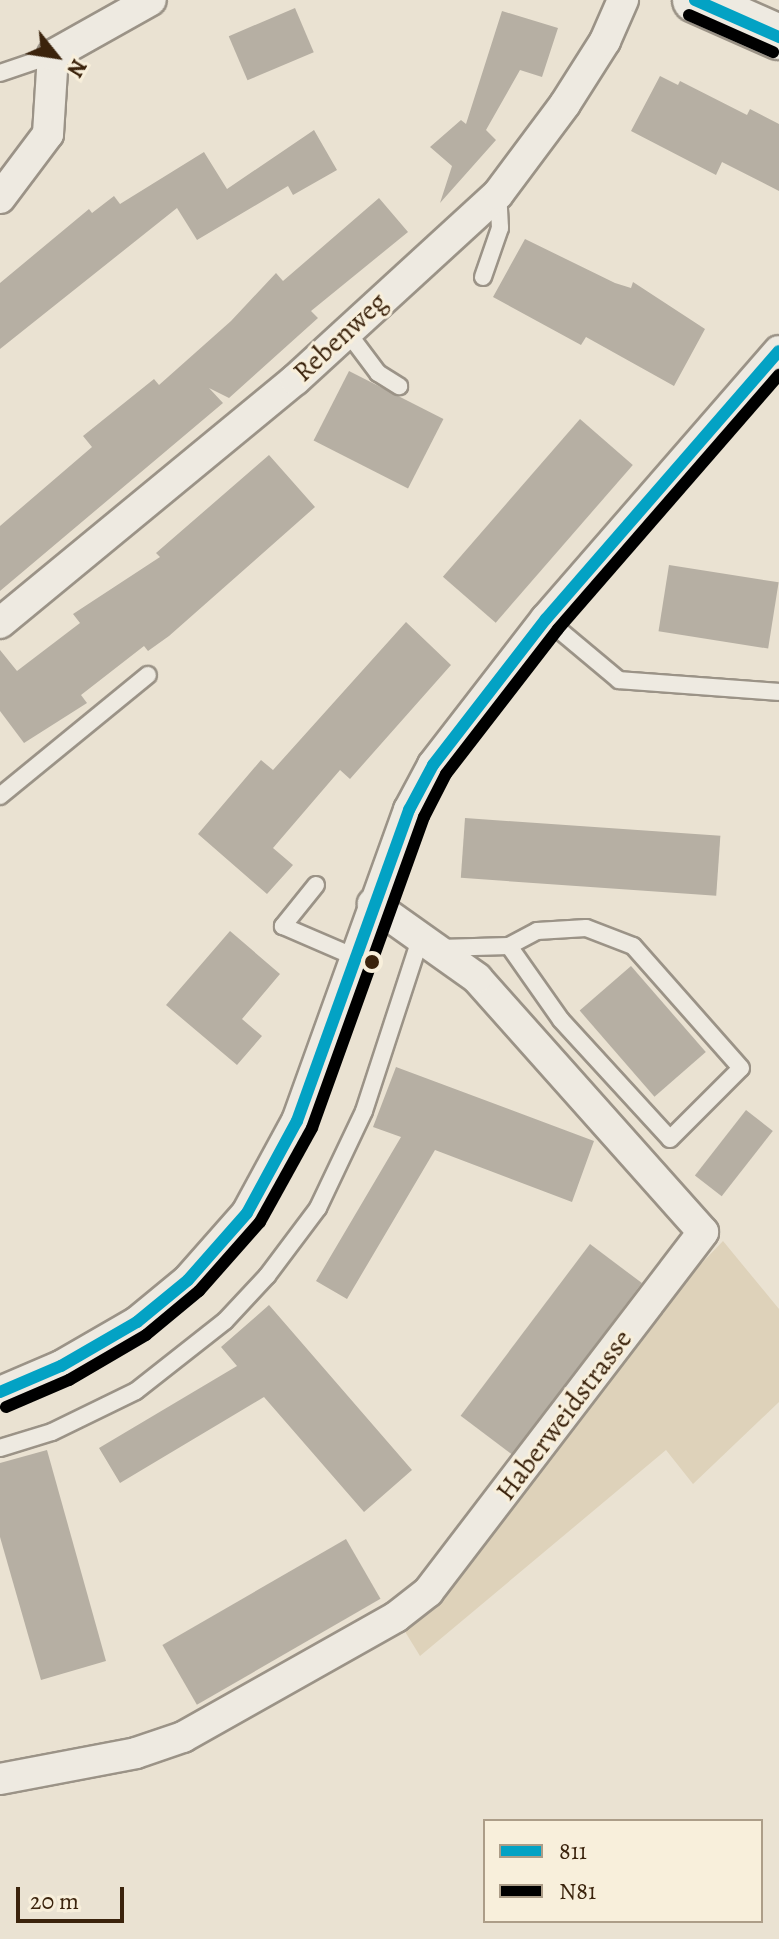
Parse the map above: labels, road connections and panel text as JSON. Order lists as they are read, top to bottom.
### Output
{
  "streets": {
    "street": ["Rebenweg", "Haberweidstrasse"]
  },
  "lines": ["transit line 811", "transit line N81"],
  "legend": ["811", "N81"],
  "scale_bar": "20 m",
  "north": "bottom right"
}
